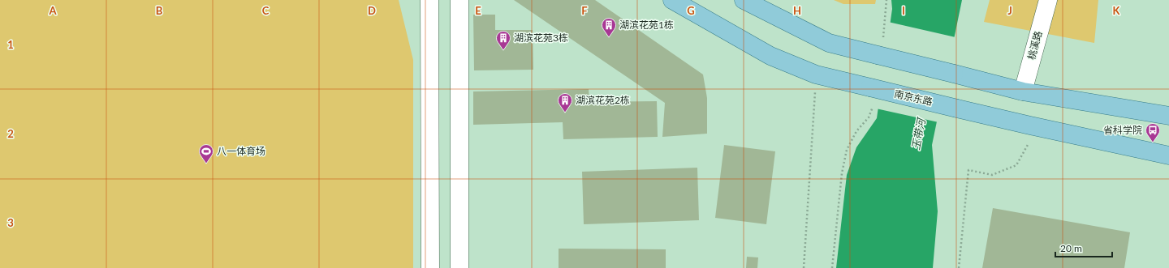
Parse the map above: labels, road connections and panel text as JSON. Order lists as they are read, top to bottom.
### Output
{
  "streets": {
    "main road": ["南京东路"],
    "lane": ["桃溪路"]
  },
  "water": ["玉带河"],
  "places": {
    "building": ["湖滨花苑1栋", "湖滨花苑3栋", "湖滨花苑2栋"],
    "bus stop": ["省科学院"],
    "sports": ["八一体育场"]
  },
  "scale_bar": "20 m",
  "grid": {
    "columns": [
      "A",
      "B",
      "C",
      "D",
      "E",
      "F",
      "G",
      "H",
      "I",
      "J",
      "K"
    ],
    "rows": ["1", "2", "3"]
  }
}
